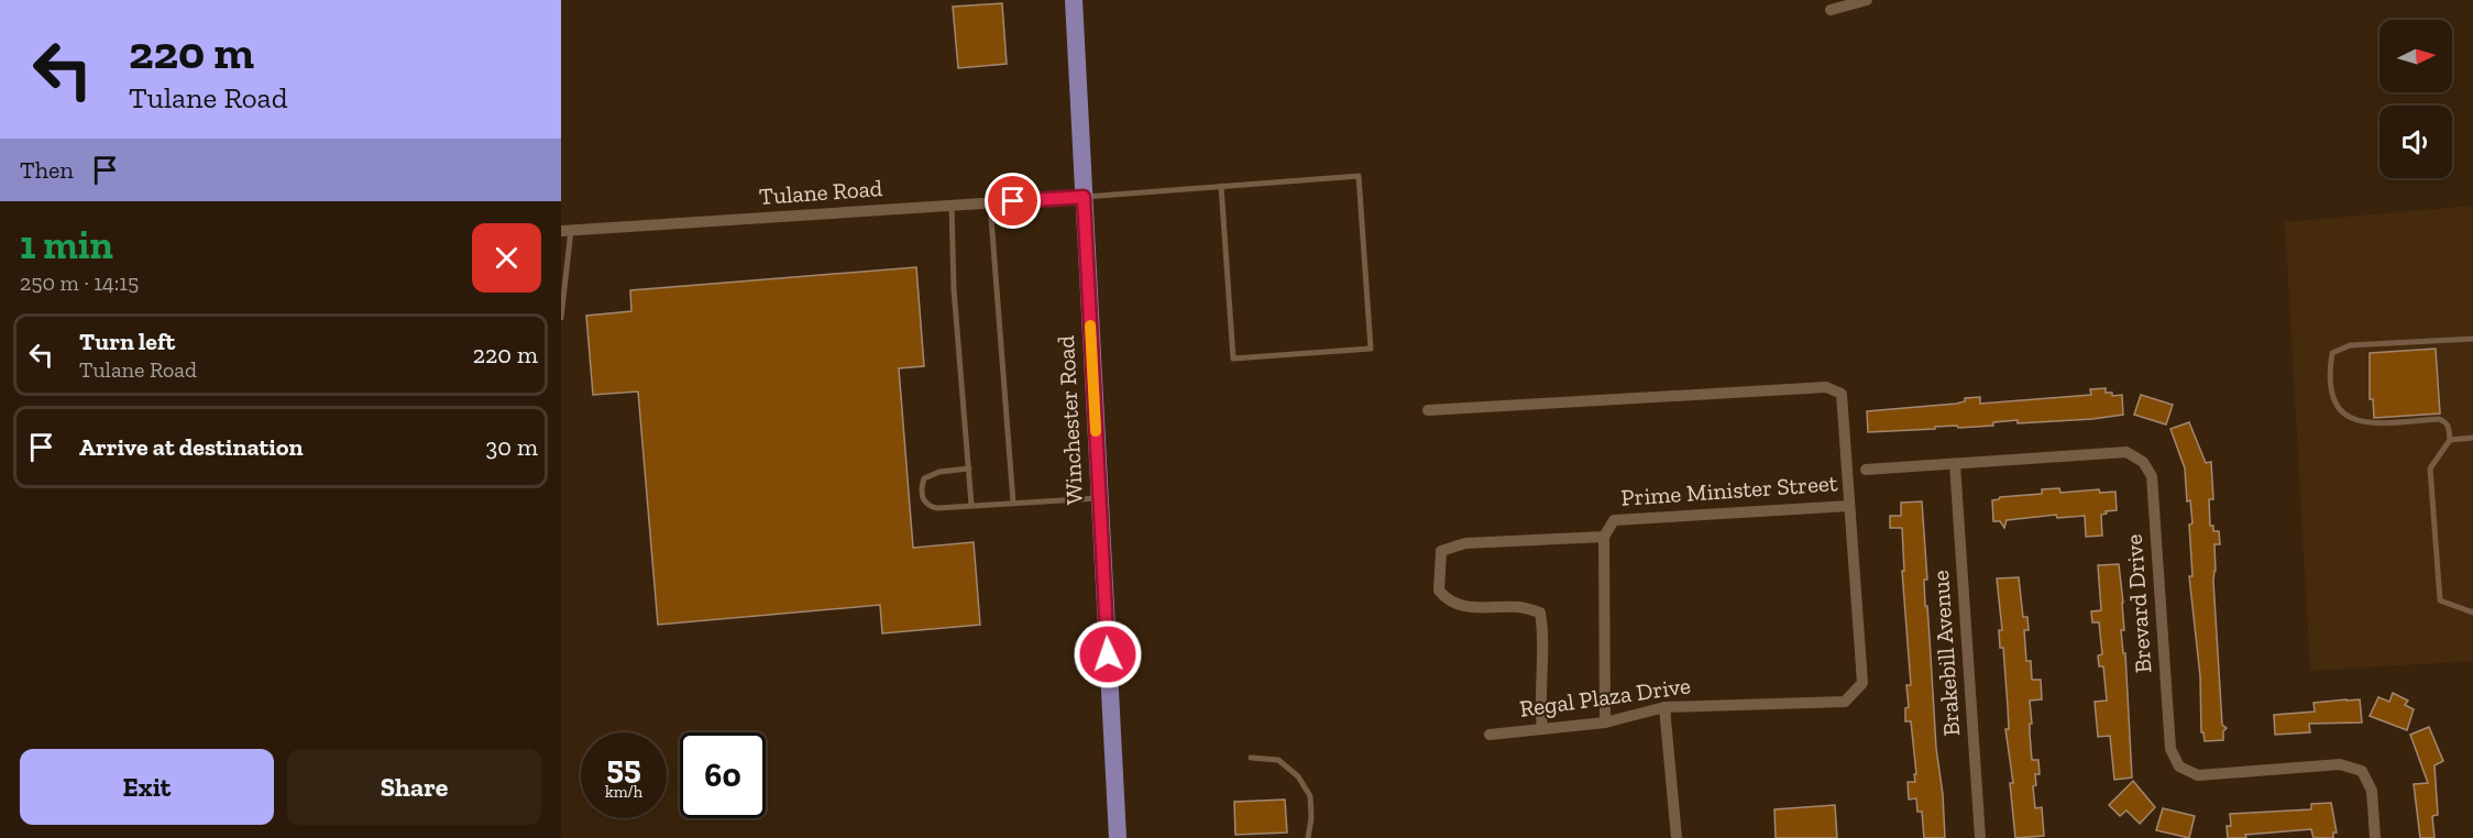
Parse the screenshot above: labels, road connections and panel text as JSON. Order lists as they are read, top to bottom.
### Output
{
  "streets": {
    "main road": ["Winchester Road"],
    "street": [
      "Tulane Road",
      "Prime Minister Street",
      "Brevard Drive",
      "Brakebill Avenue",
      "Regal Plaza Drive"
    ]
  },
  "crossings": [
    ["Tulane Road", "Winchester Road"],
    ["Prime Minister Street", "Regal Plaza Drive"],
    ["Brevard Drive", "Brakebill Avenue"]
  ],
  "north": "right",
  "page": {
    "turn": ["220 m", "Tulane Road"],
    "then": "Then",
    "heading": ["1 min", "250 m · 14:15"],
    "list": [
      {
        "name": "Turn left",
        "note": "Tulane Road",
        "value": "220 m"
      },
      {
        "name": "Arrive at destination",
        "value": "30 m"
      }
    ],
    "speed": "55 km/h",
    "limit": "60",
    "buttons": ["Exit", "Share"]
  }
}
